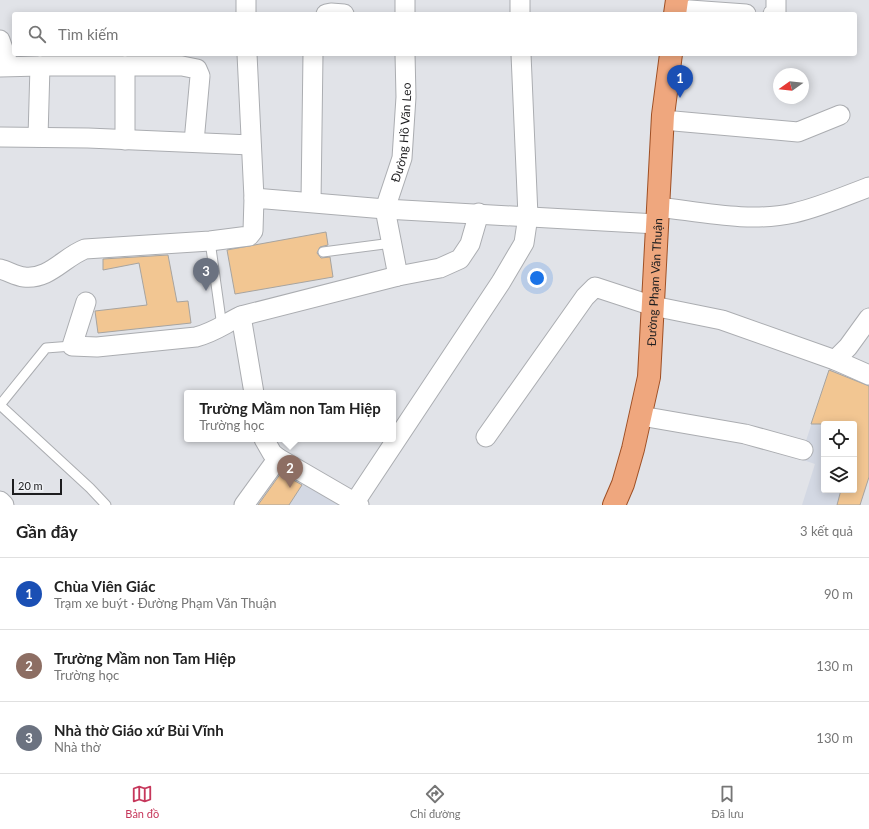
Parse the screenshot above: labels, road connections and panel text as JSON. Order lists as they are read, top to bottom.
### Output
{
  "streets": {
    "main road": ["Đường Phạm Văn Thuận"],
    "street": ["Đường Hồ Văn Leo"]
  },
  "scale_bar": "20 m",
  "north": "left",
  "page": {
    "search": "Tìm kiếm",
    "pins": ["1", "3", "2"],
    "popup": ["Trường Mầm non Tam Hiệp", "Trường học"],
    "scale": "20 m",
    "heading": ["Gần đây", "3 kết quả"],
    "list": [
      {
        "mark": "1",
        "name": "Chùa Viên Giác",
        "note": "Trạm xe buýt · Đường Phạm Văn Thuận",
        "value": "90 m"
      },
      {
        "mark": "2",
        "name": "Trường Mầm non Tam Hiệp",
        "note": "Trường học",
        "value": "130 m"
      },
      {
        "mark": "3",
        "name": "Nhà thờ Giáo xứ Bùi Vĩnh",
        "note": "Nhà thờ",
        "value": "130 m"
      }
    ],
    "nav": ["Bản đồ", "Chỉ đường", "Đã lưu"]
  }
}
